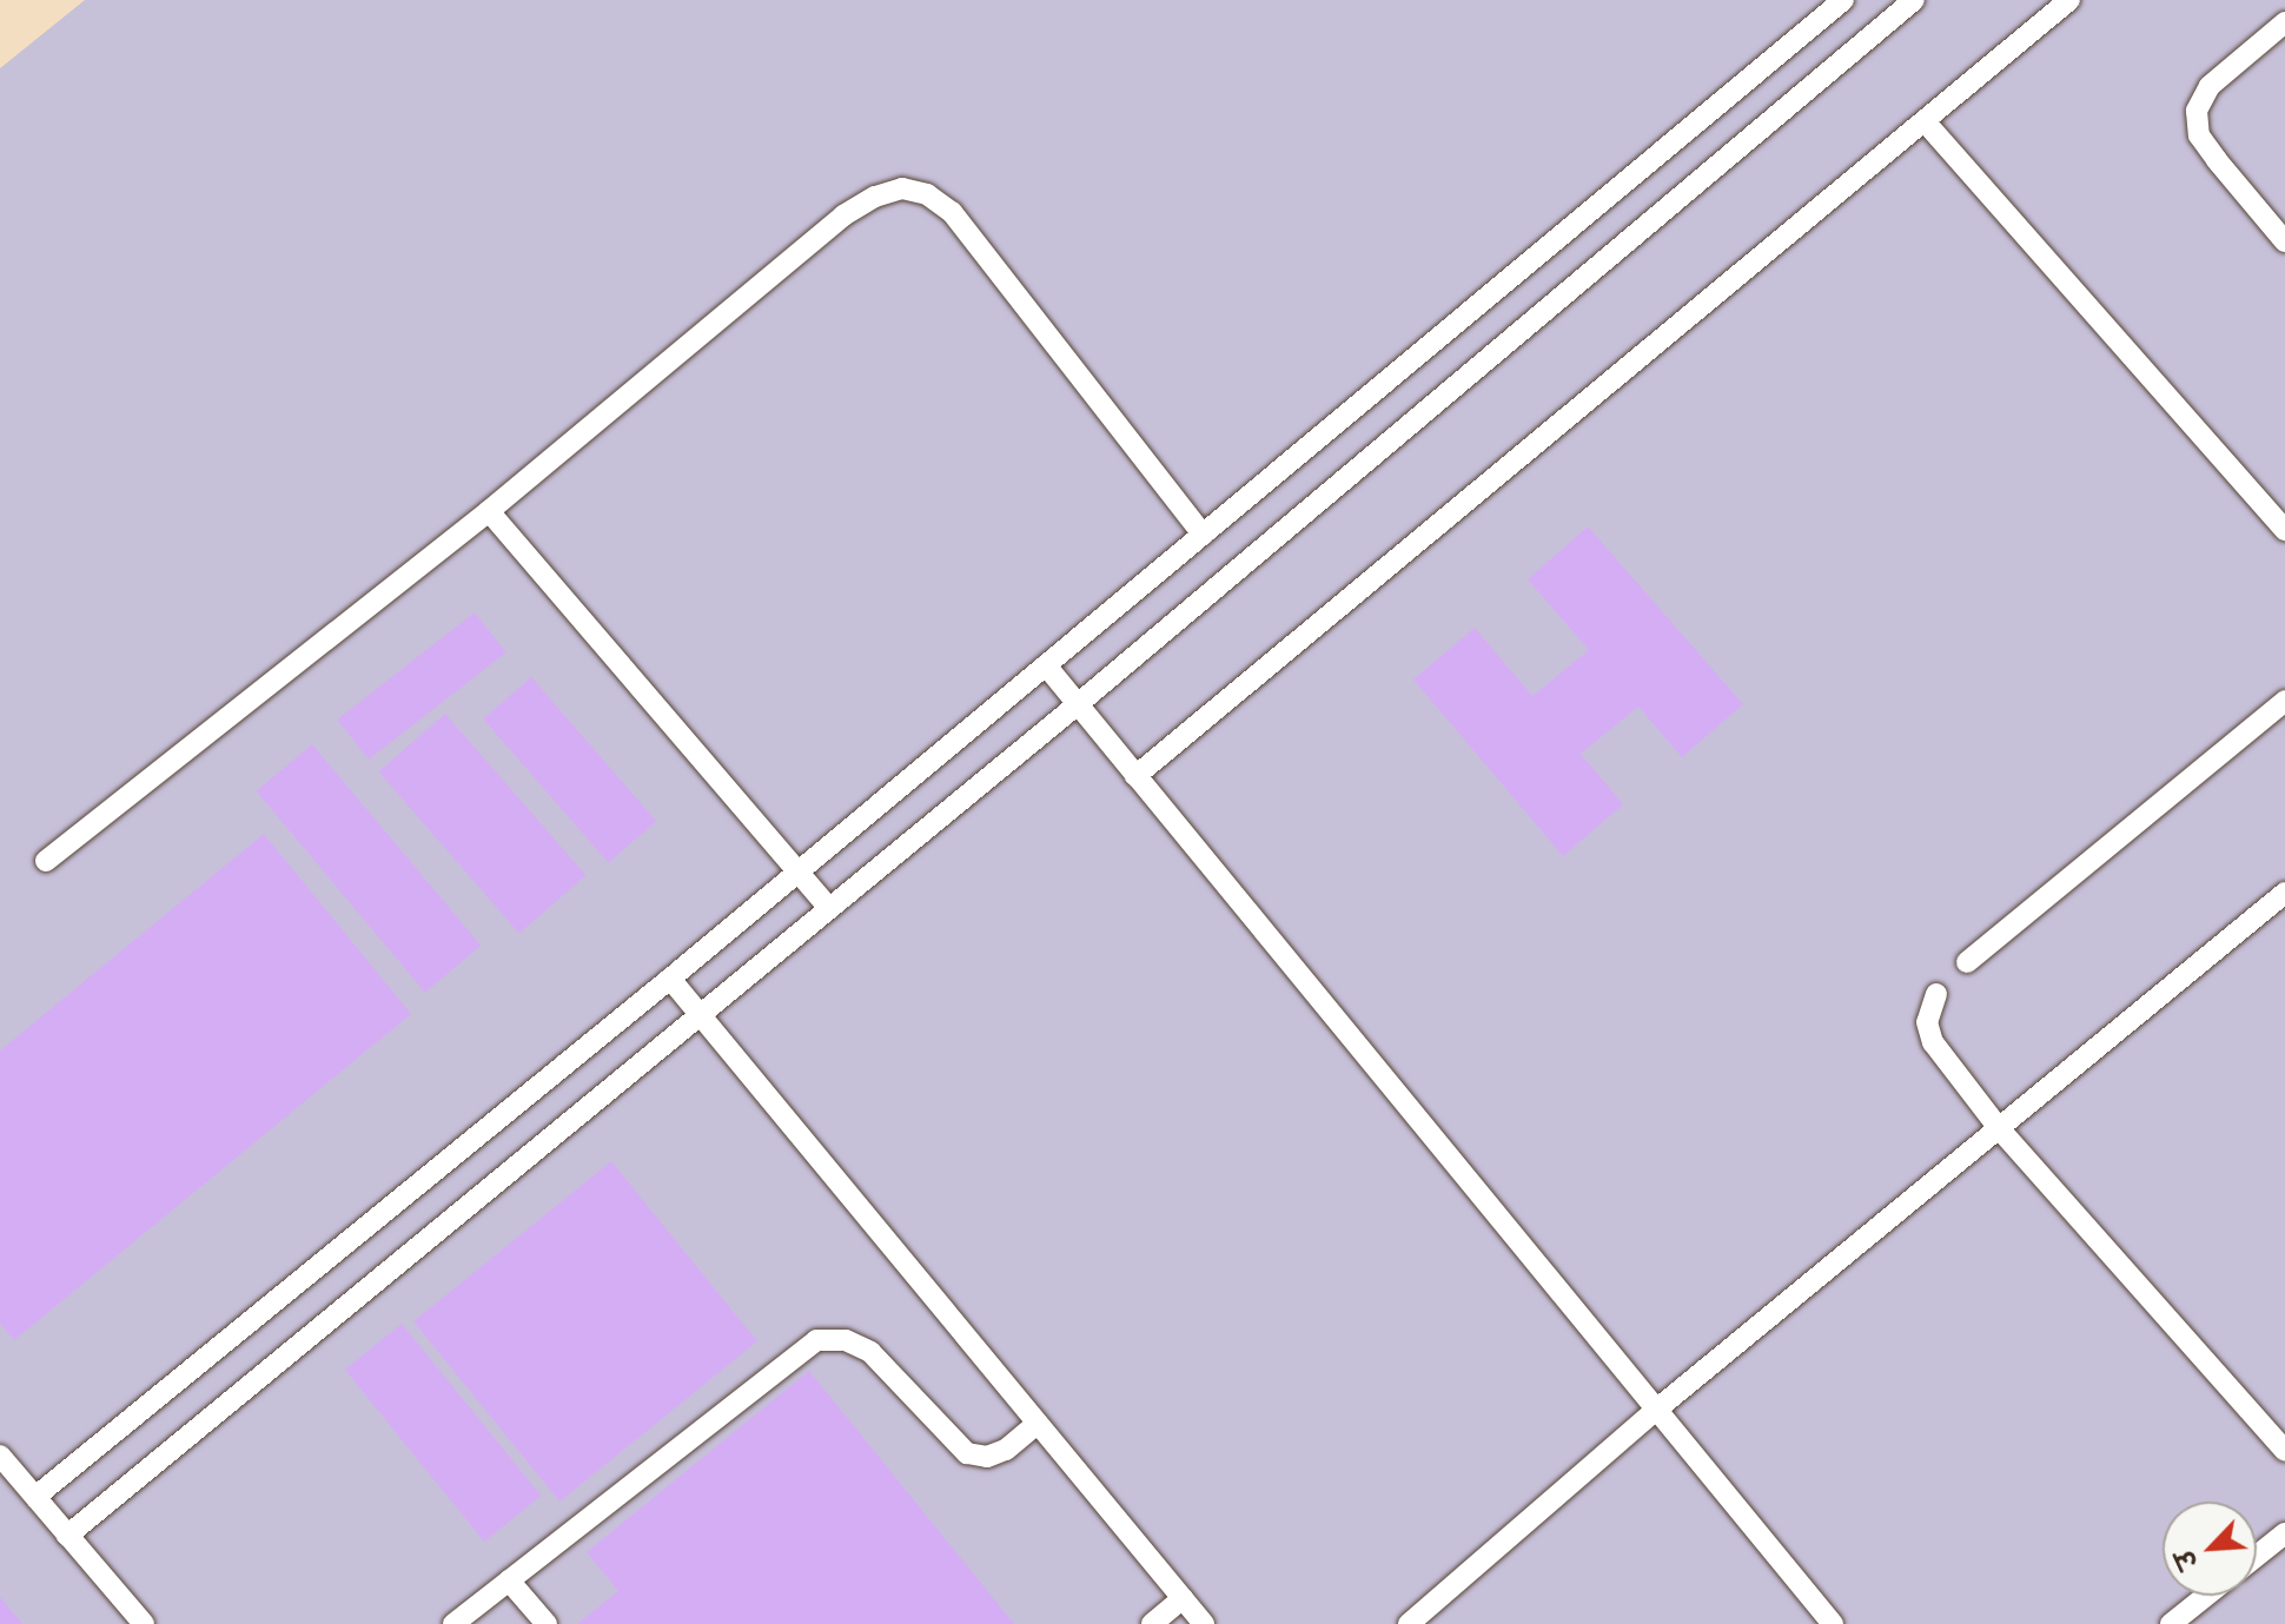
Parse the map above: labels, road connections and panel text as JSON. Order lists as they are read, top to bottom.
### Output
{
  "north": "bottom left"
}
